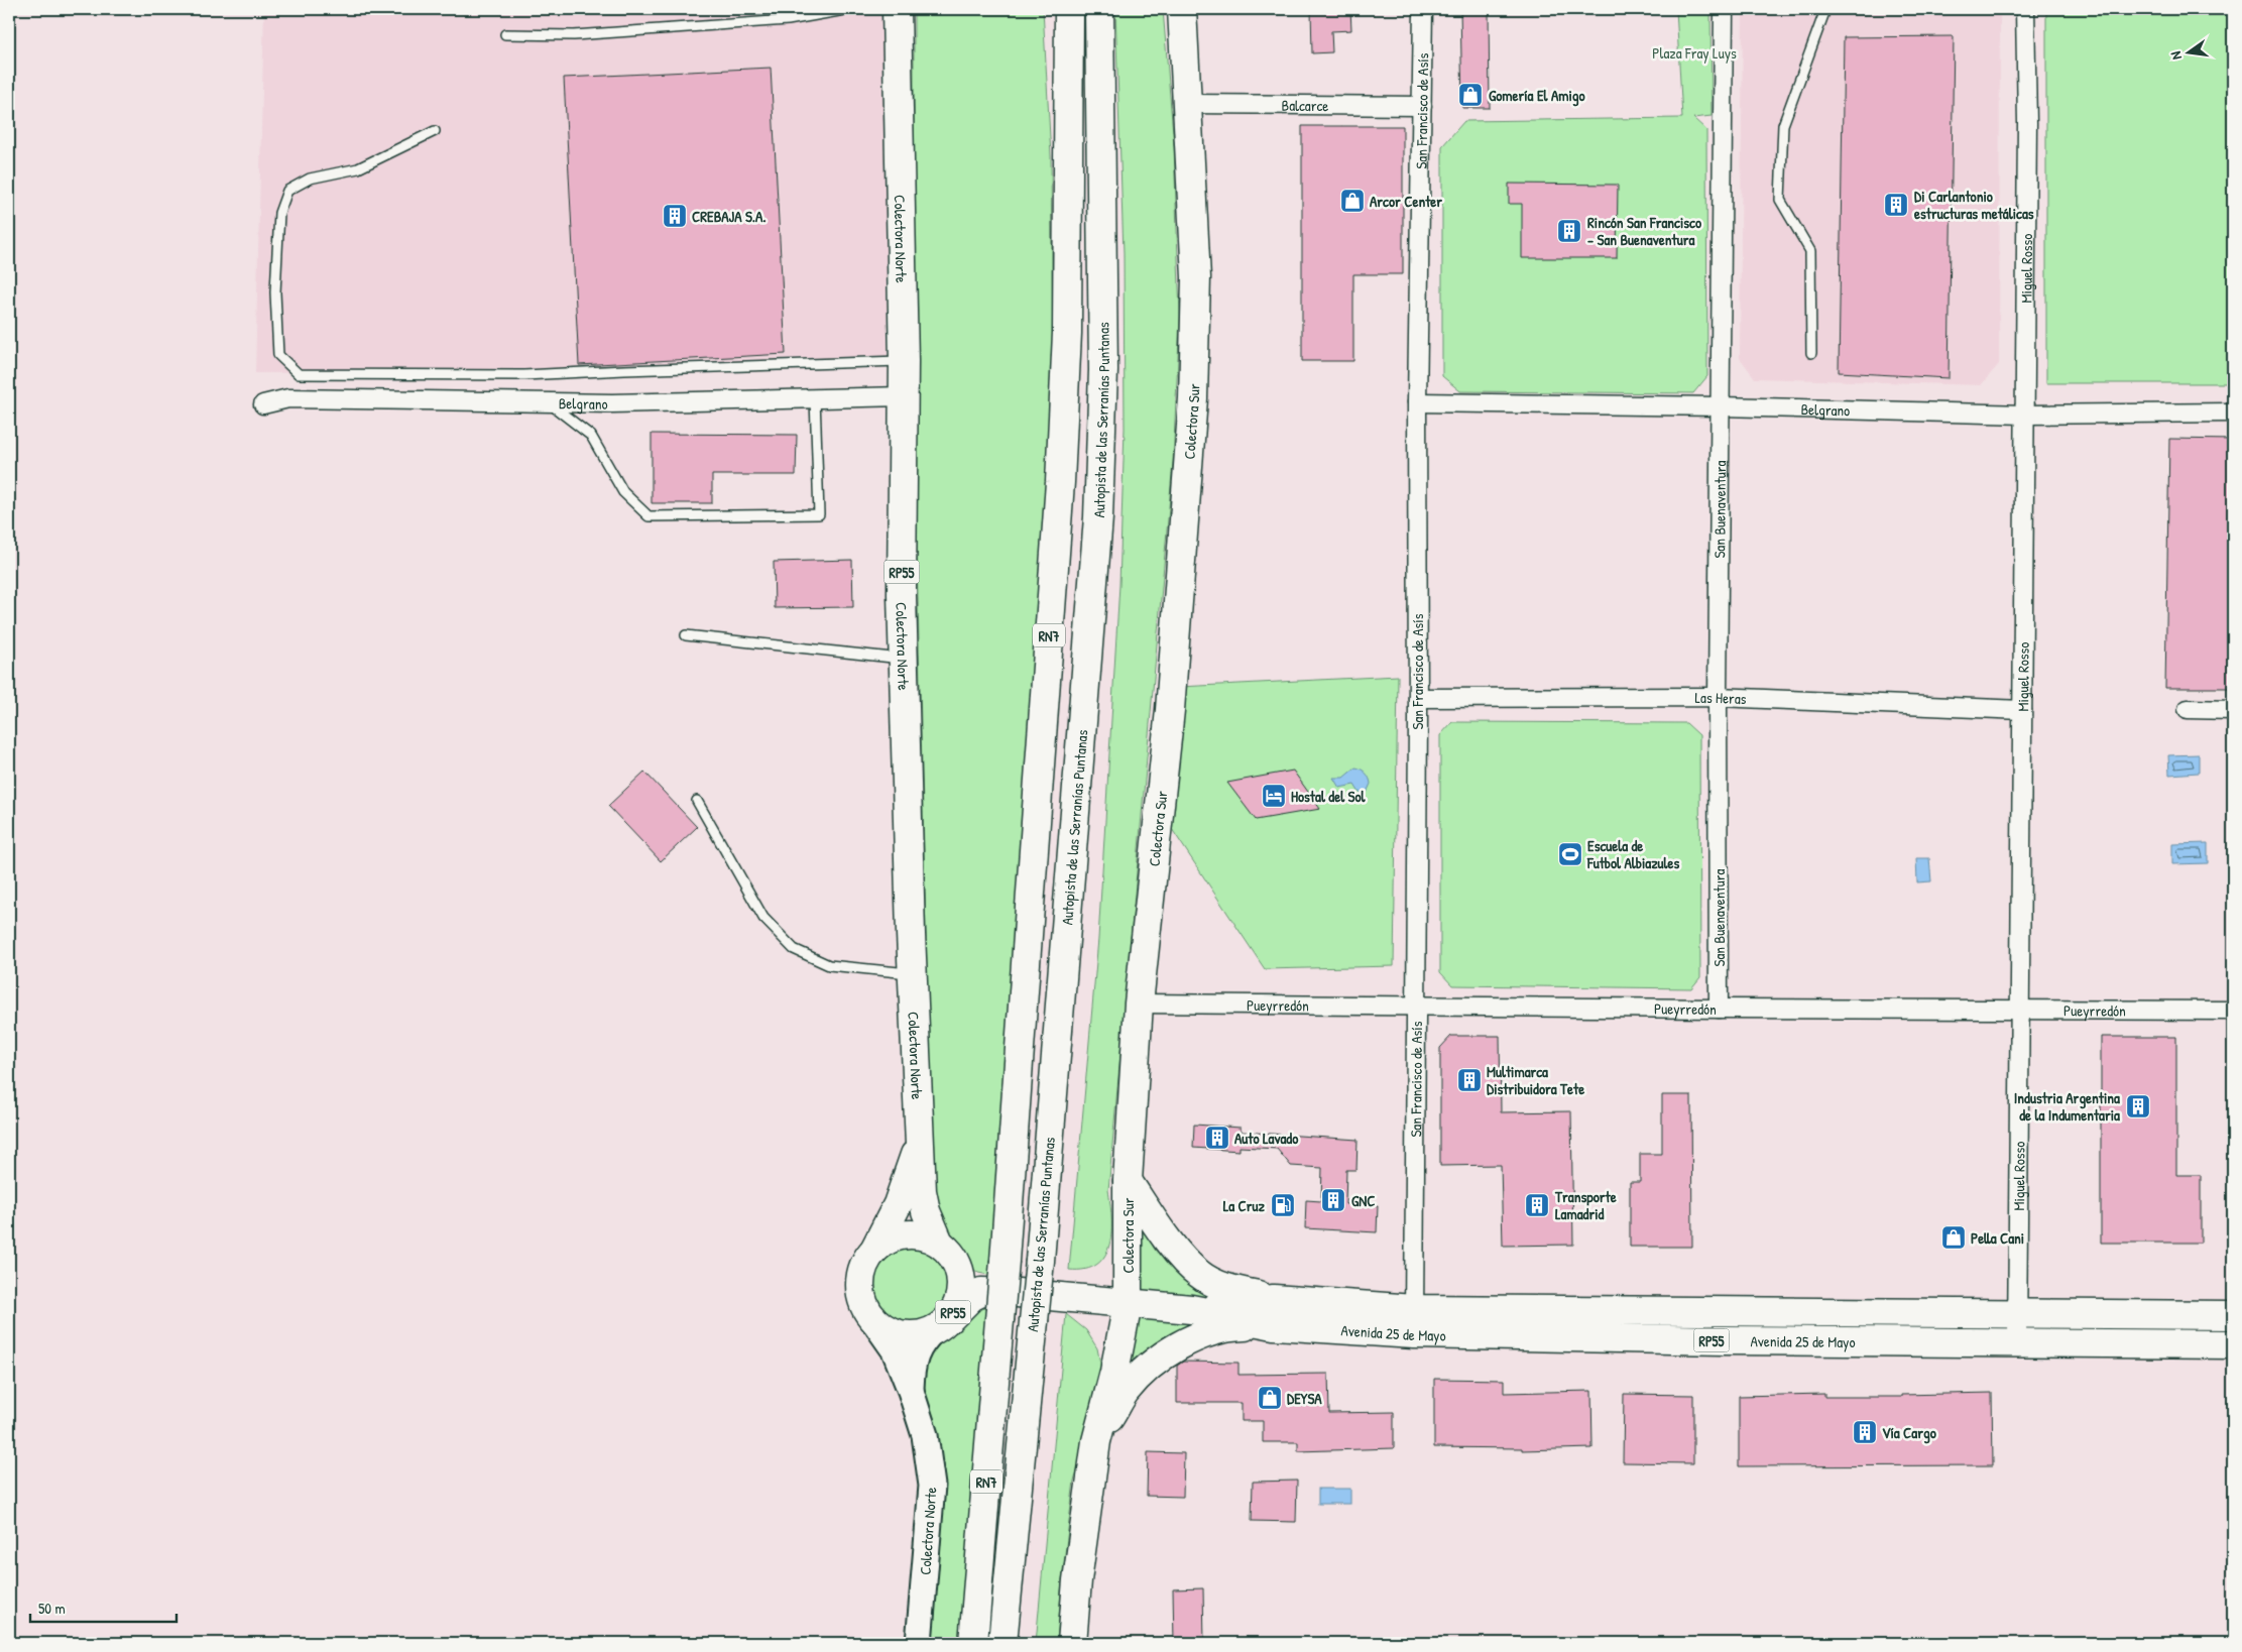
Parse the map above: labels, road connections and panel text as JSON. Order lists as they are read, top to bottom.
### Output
{
  "streets": {
    "main road": [
      "Colectora Norte",
      "Autopista de las Serranías Puntanas",
      "Colectora Sur",
      "RP55",
      "RN7",
      "Avenida 25 de Mayo"
    ],
    "street": [
      "Balcarce",
      "San Francisco de Asís",
      "Miguel Rosso",
      "Belgrano",
      "San Buenaventura",
      "Las Heras",
      "Pueyrredón"
    ]
  },
  "crossings": [
    ["Balcarce", "San Francisco de Asís"],
    ["Balcarce", "Colectora Sur"],
    ["San Francisco de Asís", "Belgrano"],
    ["San Francisco de Asís", "Las Heras"],
    ["San Francisco de Asís", "Pueyrredón"],
    ["San Francisco de Asís", "Avenida 25 de Mayo"],
    ["Colectora Norte", "Belgrano"],
    ["Colectora Norte", "RP55"],
    ["Colectora Norte", "Avenida 25 de Mayo"],
    ["Miguel Rosso", "Belgrano"],
    ["Miguel Rosso", "Las Heras"],
    ["Miguel Rosso", "Pueyrredón"],
    ["Miguel Rosso", "Avenida 25 de Mayo"],
    ["Belgrano", "San Buenaventura"],
    ["Colectora Sur", "Pueyrredón"],
    ["Colectora Sur", "Avenida 25 de Mayo"],
    ["San Buenaventura", "Las Heras"],
    ["San Buenaventura", "Pueyrredón"],
    ["RP55", "Avenida 25 de Mayo"]
  ],
  "parks": ["Plaza Fray Luys"],
  "places": {
    "shop": [
      "Gomería El Amigo",
      "Arcor Center",
      "Pella Cani",
      "DEYSA"
    ],
    "building": [
      "Di Carlantonio estructuras metálicas",
      "CREBAJA S.A.",
      "Rincón San Francisco - San Buenaventura",
      "Multimarca Distribuidora Tete",
      "Industria Argentina de la Indumentaria",
      "Auto Lavado",
      "GNC",
      "Transporte Lamadrid",
      "Vía Cargo"
    ],
    "hotel": ["Hostal del Sol"],
    "sports": ["Escuela de Futbol Albiazules"],
    "fuel station": ["La Cruz"]
  },
  "scale_bar": "50 m",
  "north": "left"
}
